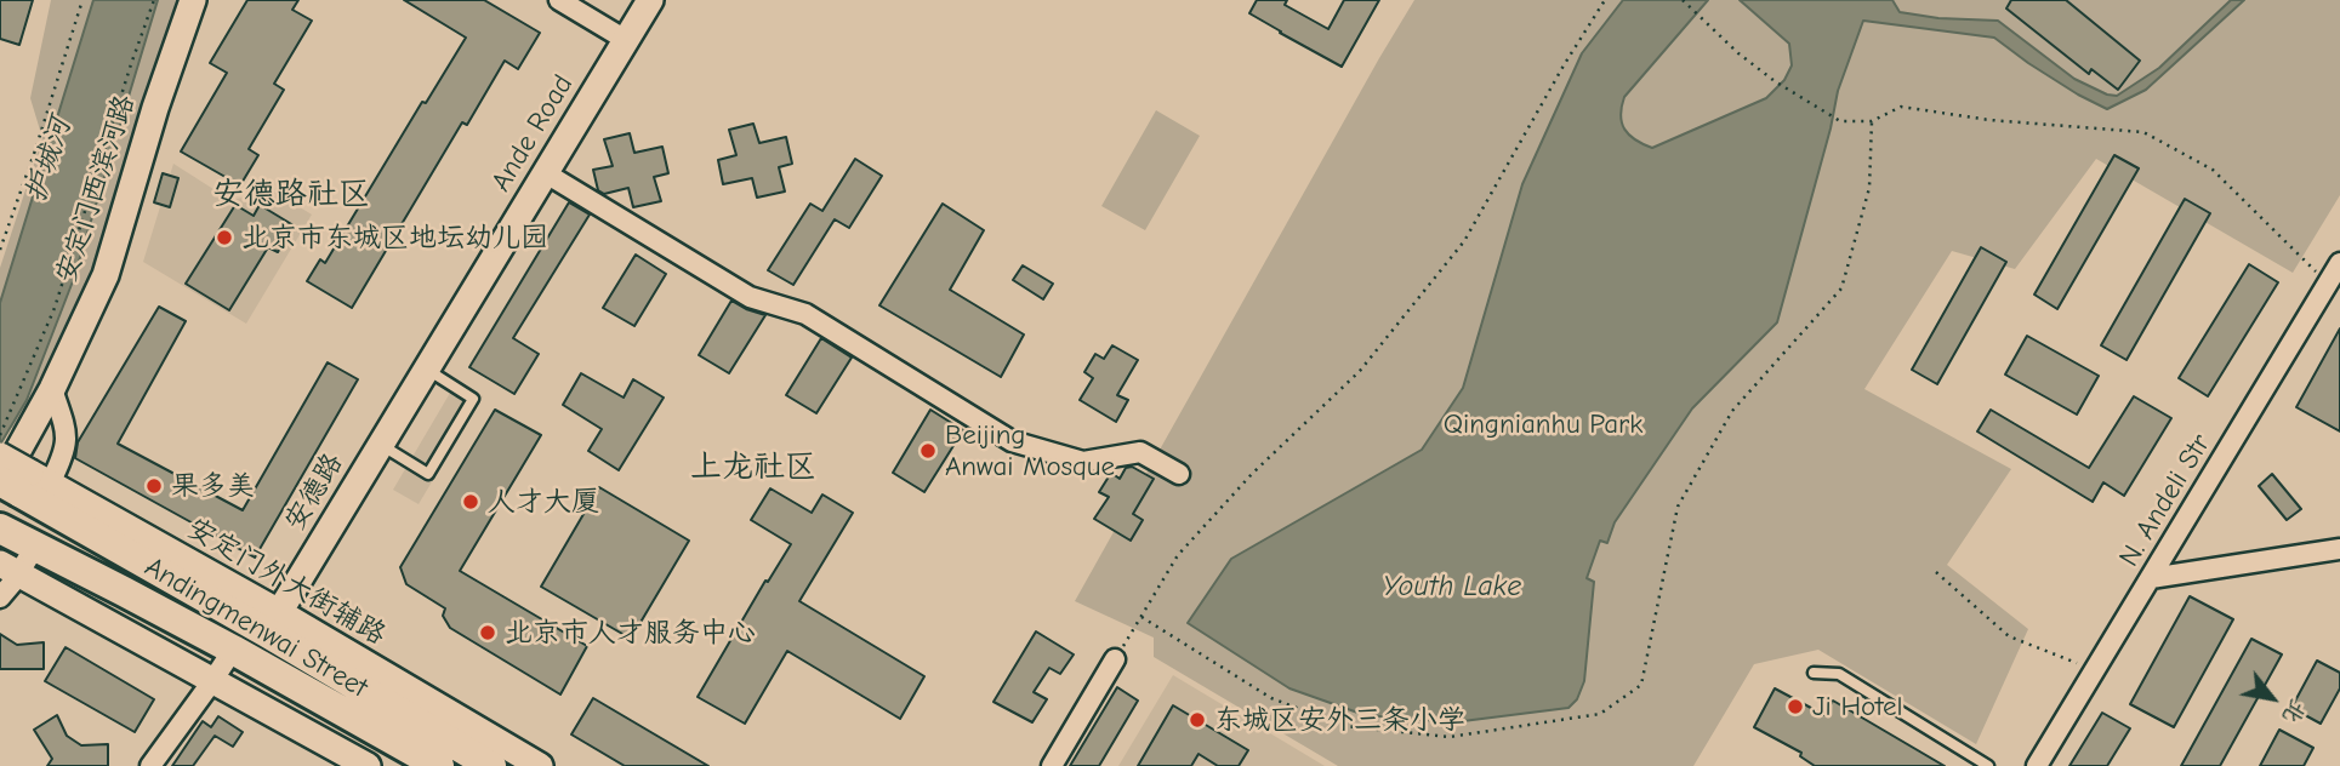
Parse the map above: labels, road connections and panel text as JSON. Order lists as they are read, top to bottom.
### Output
{
  "streets": {
    "main road": ["Andingmenwai Street"],
    "street": [
      "Ande Road",
      "安定门西滨河路",
      "安德路",
      "N. Andeli Str",
      "安定门外大街辅路"
    ]
  },
  "crossings": [
    ["Ande Road", "安德路"],
    ["安定门西滨河路", "Andingmenwai Street"],
    ["安德路", "安定门外大街辅路"],
    ["安德路", "Andingmenwai Street"],
    ["安定门外大街辅路", "Andingmenwai Street"]
  ],
  "districts": ["安德路社区", "上龙社区"],
  "water": ["护城河", "Youth Lake"],
  "parks": ["Qingnianhu Park"],
  "places": [
    "北京市东城区地坛幼儿园",
    "Beijing Anwai Mosque",
    "果多美",
    "人才大厦",
    "北京市人才服务中心",
    "Ji Hotel",
    "东城区安外三条小学"
  ],
  "north": "bottom right"
}
